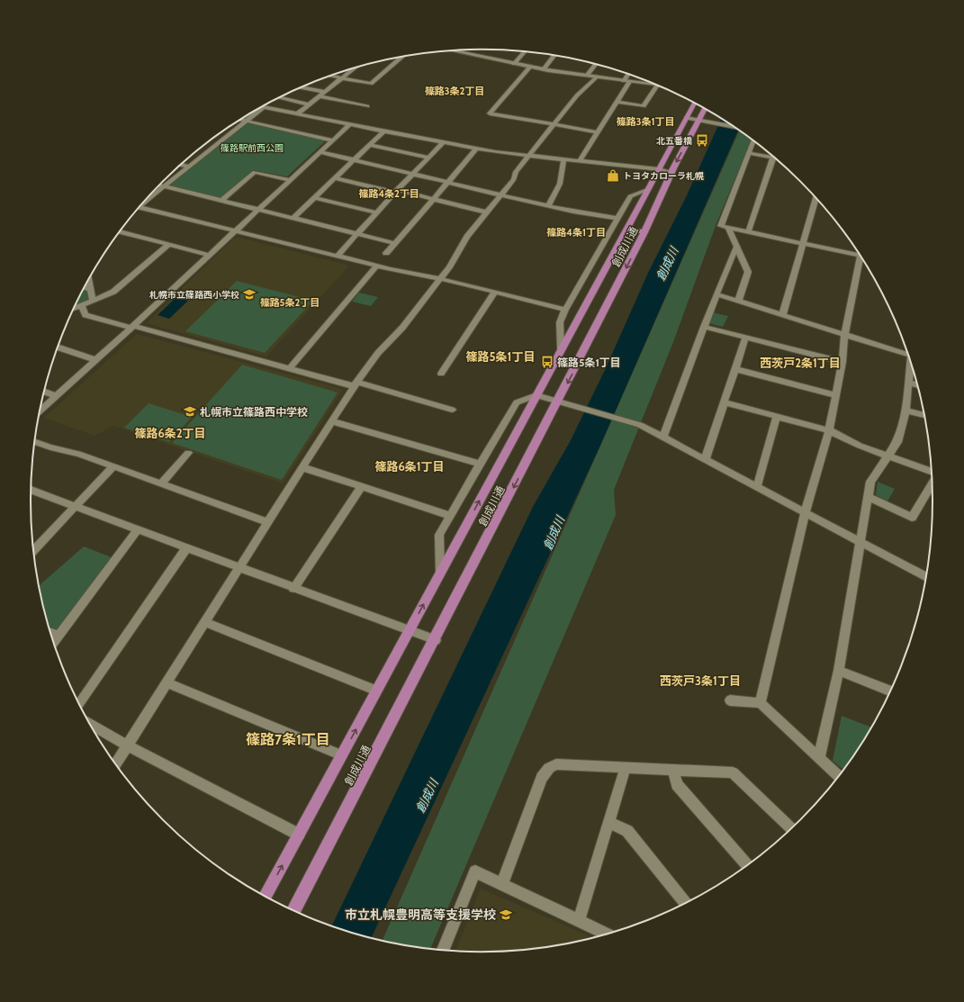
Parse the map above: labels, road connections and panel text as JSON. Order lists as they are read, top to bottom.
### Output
{
  "streets": {
    "highway": ["創成川通"]
  },
  "districts": [
    "篠路3条2丁目",
    "篠路3条1丁目",
    "篠路4条2丁目",
    "篠路4条1丁目",
    "篠路5条2丁目",
    "篠路5条1丁目",
    "西茨戸2条1丁目",
    "篠路6条2丁目",
    "篠路6条1丁目",
    "西茨戸3条1丁目",
    "篠路7条1丁目"
  ],
  "water": ["創成川"],
  "parks": ["篠路駅前西公園"],
  "places": {
    "bus stop": ["北五番橋", "篠路5条1丁目"],
    "shop": ["トヨタカローラ札幌"],
    "school or university": ["札幌市立篠路西小学校", "札幌市立篠路西中学校", "市立札幌豊明高等支援学校"]
  }
}
